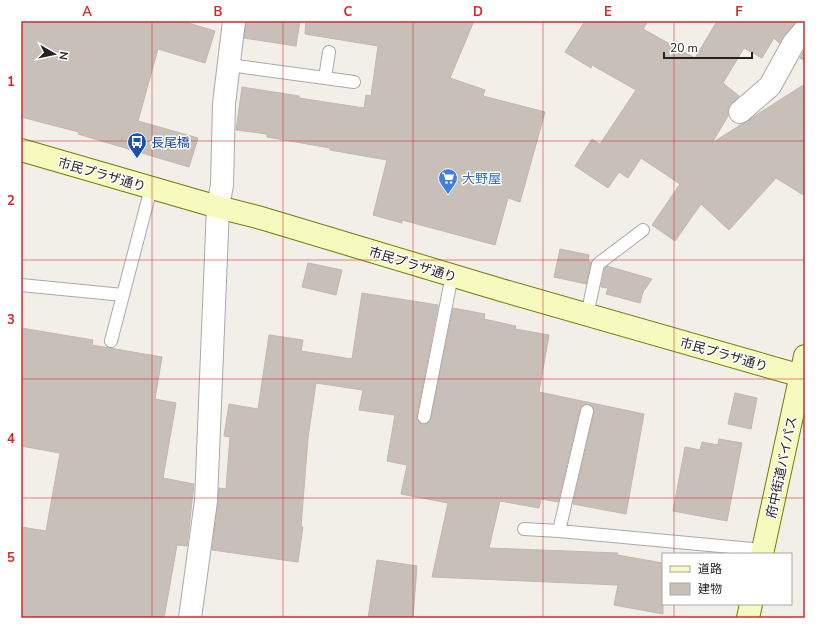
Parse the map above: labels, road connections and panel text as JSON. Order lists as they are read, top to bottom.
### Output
{
  "streets": {
    "street": ["市民プラザ通り", "府中街道バイパス"]
  },
  "crossings": [
    ["市民プラザ通り", "府中街道バイパス"]
  ],
  "places": {
    "bus stop": ["長尾橋"],
    "supermarket": ["大野屋"]
  },
  "legend": ["道路", "建物"],
  "scale_bar": "20 m",
  "north": "right",
  "grid": {
    "columns": [
      "A",
      "B",
      "C",
      "D",
      "E",
      "F"
    ],
    "rows": [
      "1",
      "2",
      "3",
      "4",
      "5"
    ]
  }
}
